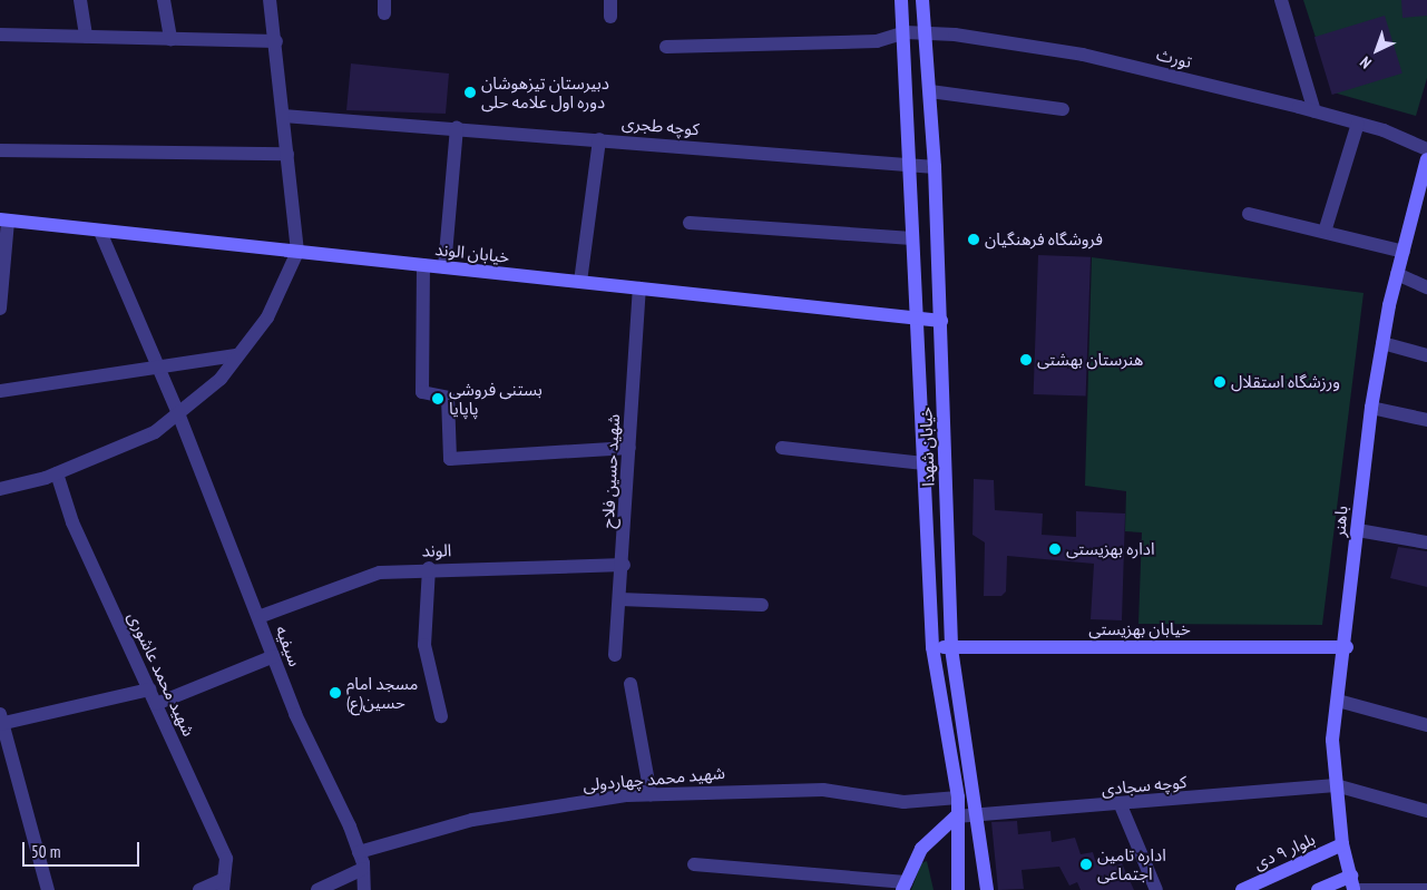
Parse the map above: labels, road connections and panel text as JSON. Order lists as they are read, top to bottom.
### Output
{
  "streets": {
    "street": [
      "تورث",
      "کوچه طجری",
      "خیابان الوند",
      "خیابان شهدا",
      "شهید حسین فلاح",
      "باهنر",
      "الوند",
      "خیابان بهزیستی",
      "سیفیه",
      "شهید محمد عاشوری",
      "شهید محمد چهاردولی",
      "کوچه سجادی",
      "بلوار ۹ دی"
    ]
  },
  "crossings": [
    ["تورث", "خیابان شهدا"],
    ["کوچه طجری", "خیابان شهدا"],
    ["خیابان الوند", "خیابان شهدا"],
    ["خیابان الوند", "شهید حسین فلاح"],
    ["خیابان الوند", "سیفیه"],
    ["خیابان شهدا", "خیابان بهزیستی"],
    ["خیابان شهدا", "شهید محمد چهاردولی"],
    ["خیابان شهدا", "کوچه سجادی"],
    ["شهید حسین فلاح", "الوند"],
    ["باهنر", "خیابان بهزیستی"],
    ["باهنر", "کوچه سجادی"],
    ["باهنر", "بلوار ۹ دی"],
    ["الوند", "سیفیه"],
    ["سیفیه", "شهید محمد چهاردولی"]
  ],
  "places": [
    "دبیرستان تیزهوشان دوره اول علامه حلی",
    "فروشگاه فرهنگیان",
    "هنرستان بهشتی",
    "ورزشگاه استقلال",
    "بستنی فروشی پاپایا",
    "اداره بهزیستی",
    "مسجد امام حسین(ع)",
    "اداره تامین اجتماعی"
  ],
  "scale_bar": "50 m",
  "north": "bottom left"
}
